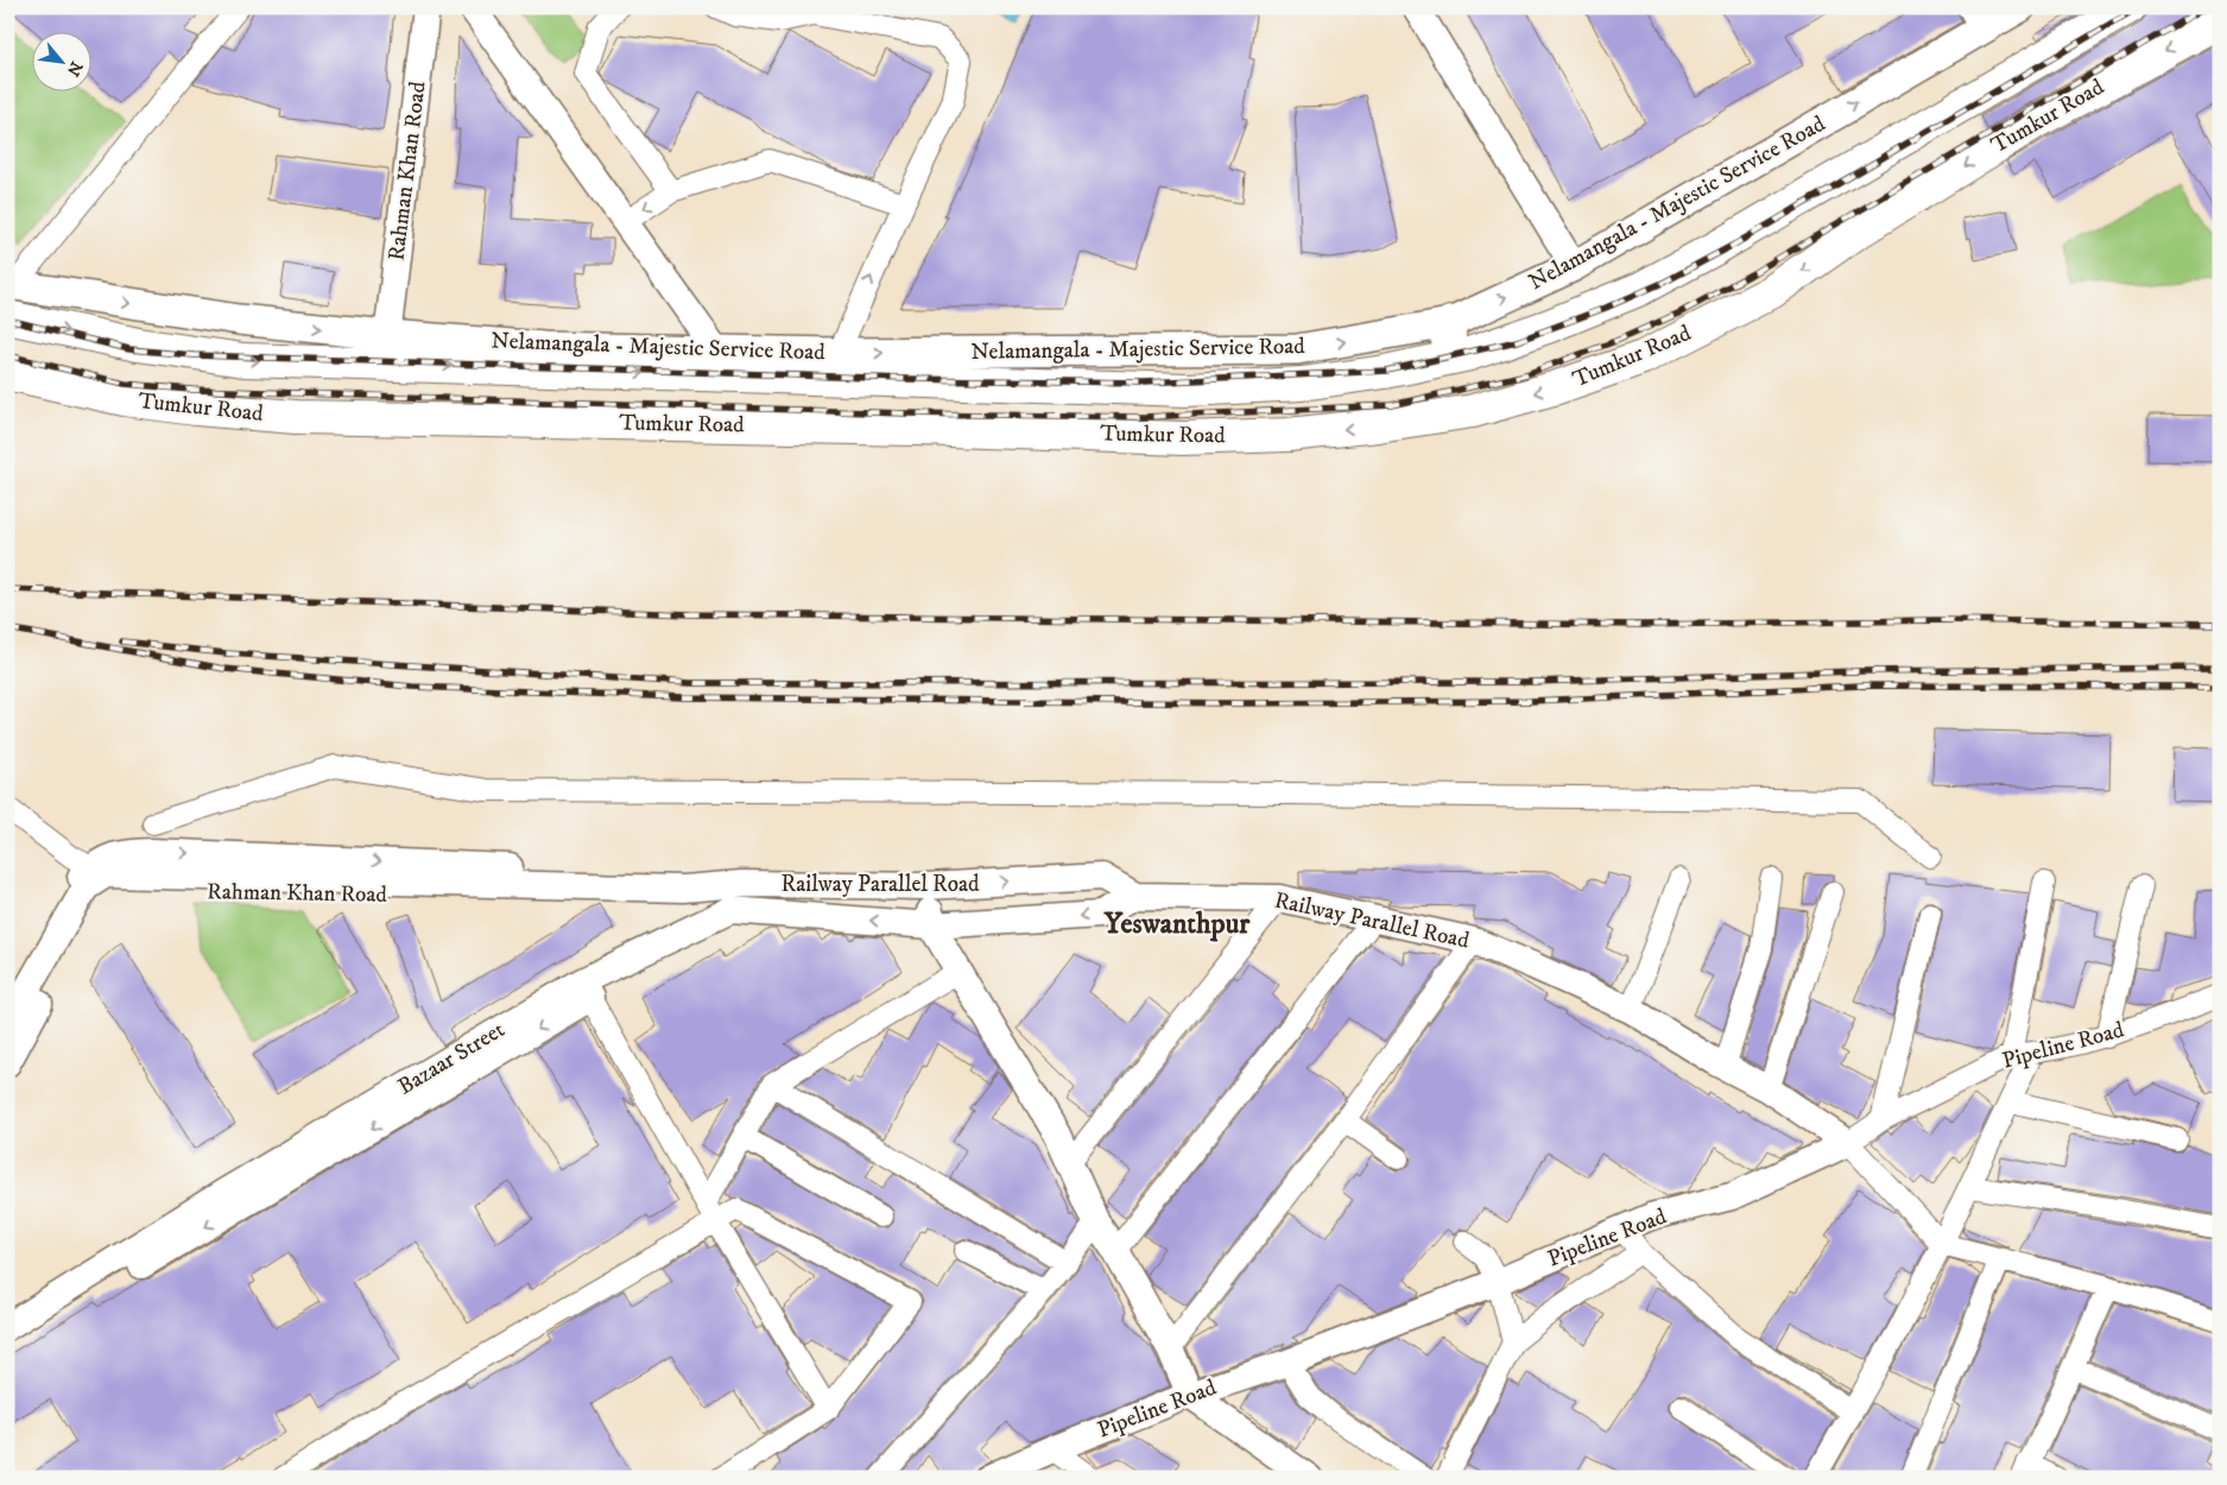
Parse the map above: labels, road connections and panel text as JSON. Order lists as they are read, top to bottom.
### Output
{
  "streets": {
    "highway": ["Tumkur Road"],
    "main road": ["Nelamangala - Majestic Service Road"],
    "street": [
      "Rahman Khan Road",
      "Railway Parallel Road",
      "Pipeline Road",
      "Bazaar Street"
    ]
  },
  "crossings": [
    ["Tumkur Road", "Rahman Khan Road"],
    ["Tumkur Road", "Nelamangala - Majestic Service Road"],
    ["Rahman Khan Road", "Nelamangala - Majestic Service Road"],
    ["Rahman Khan Road", "Railway Parallel Road"],
    ["Rahman Khan Road", "Bazaar Street"],
    ["Railway Parallel Road", "Pipeline Road"],
    ["Railway Parallel Road", "Bazaar Street"]
  ],
  "one_way": ["Nelamangala - Majestic Service Road"],
  "districts": ["Yeswanthpur"],
  "north": "bottom right"
}
